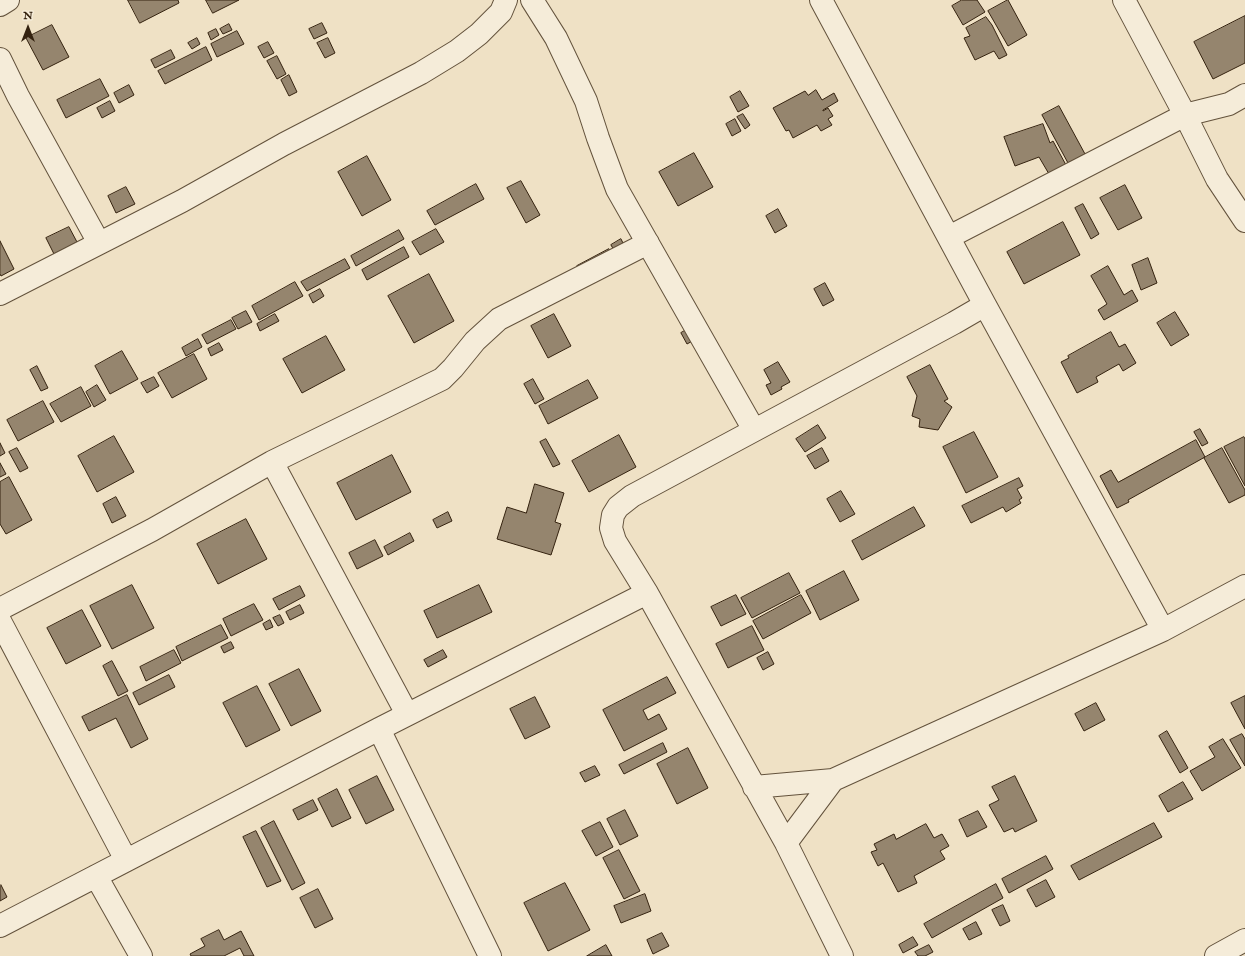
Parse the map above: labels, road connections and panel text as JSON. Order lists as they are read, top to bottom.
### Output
{
  "north": "top"
}
